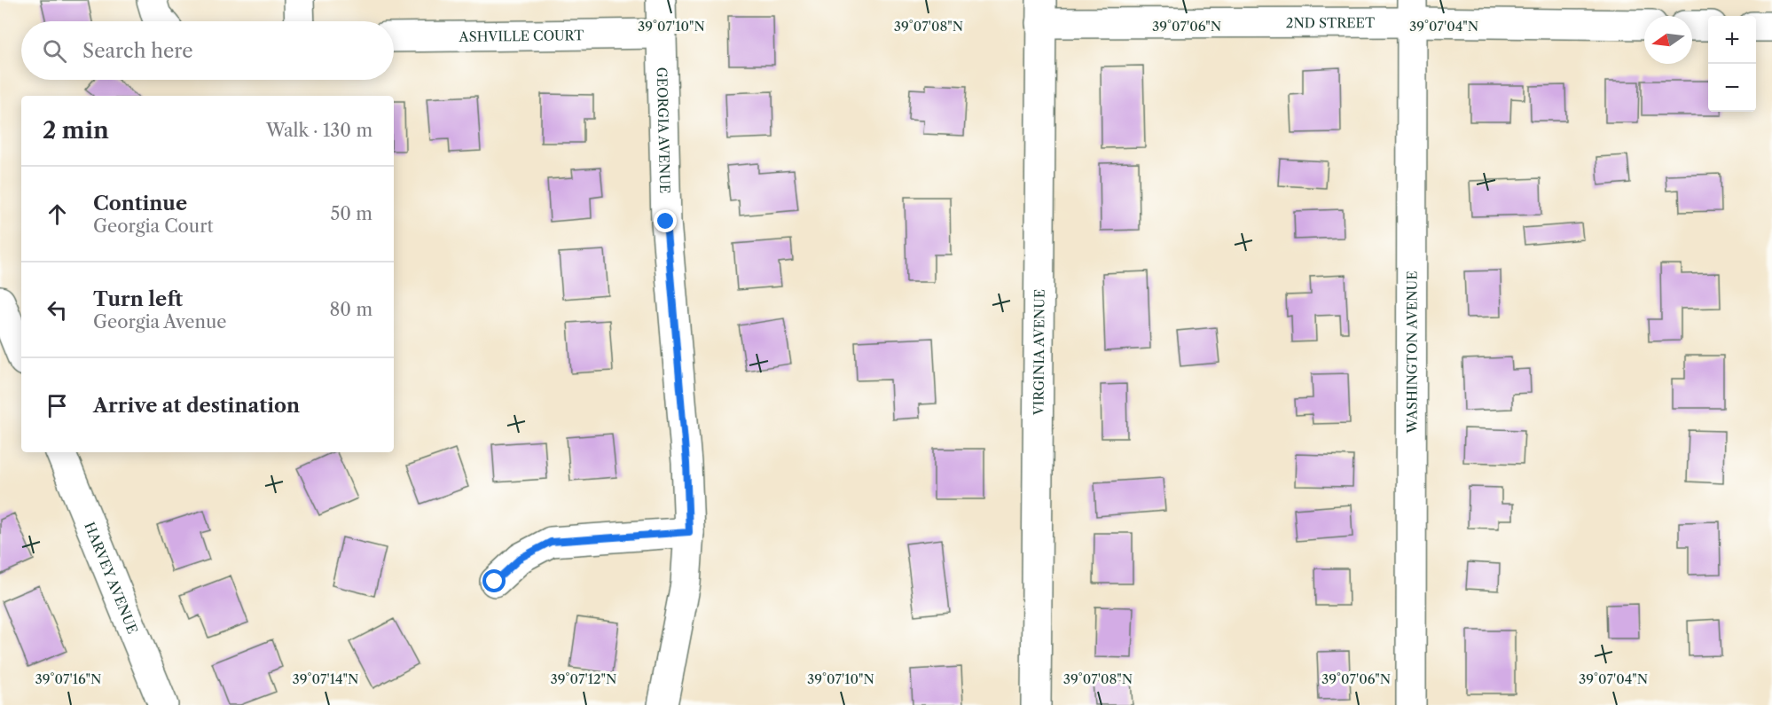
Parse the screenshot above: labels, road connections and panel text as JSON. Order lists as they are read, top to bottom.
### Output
{
  "streets": {
    "street": [
      "2ND STREET",
      "ASHVILLE COURT",
      "GEORGIA AVENUE",
      "WASHINGTON AVENUE",
      "VIRGINIA AVENUE",
      "HARVEY AVENUE"
    ]
  },
  "crossings": [
    ["2ND STREET", "WASHINGTON AVENUE"],
    ["2ND STREET", "VIRGINIA AVENUE"],
    ["ASHVILLE COURT", "GEORGIA AVENUE"]
  ],
  "north": "left",
  "page": {
    "map_buttons": ["+", "−"],
    "search": "Search here",
    "heading": ["2 min", "Walk · 130 m"],
    "list": [
      ["Continue", "Georgia Court", "50 m"],
      ["Turn left", "Georgia Avenue", "80 m"],
      "Arrive at destination"
    ]
  },
  "coordinates": [
    "39°07'10\"N",
    "39°07'08\"N",
    "39°07'06\"N",
    "39°07'04\"N",
    "39°07'16\"N",
    "39°07'14\"N",
    "39°07'12\"N"
  ]
}
